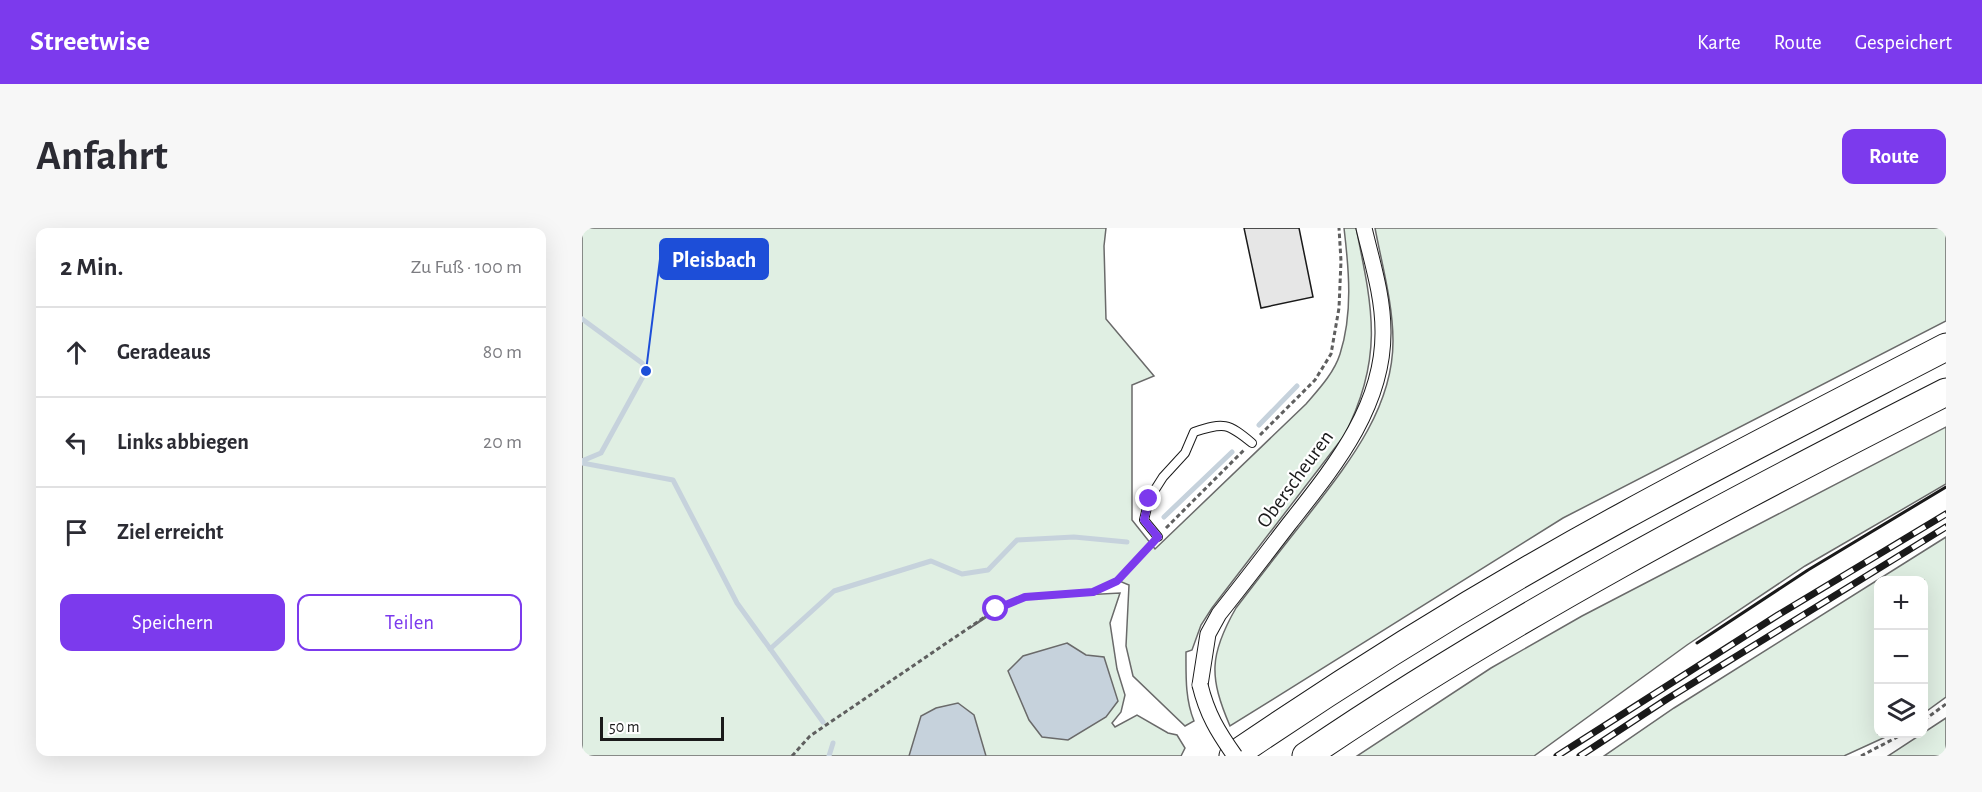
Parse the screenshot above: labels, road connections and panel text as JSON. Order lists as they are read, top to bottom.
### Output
{
  "streets": {
    "street": ["Oberscheuren"]
  },
  "places": ["Pleisbach"],
  "scale_bar": "50 m",
  "page": {
    "header": "Streetwise",
    "nav": ["Karte", "Route", "Gespeichert"],
    "buttons": [
      "Route",
      ["Speichern", "Teilen"]
    ],
    "title": "Anfahrt",
    "heading": ["2 Min.", "Zu Fuß · 100 m"],
    "list": [
      ["Geradeaus", "80 m"],
      ["Links abbiegen", "20 m"],
      "Ziel erreicht"
    ],
    "map_buttons": ["+", "−"],
    "scale": "50 m"
  }
}
